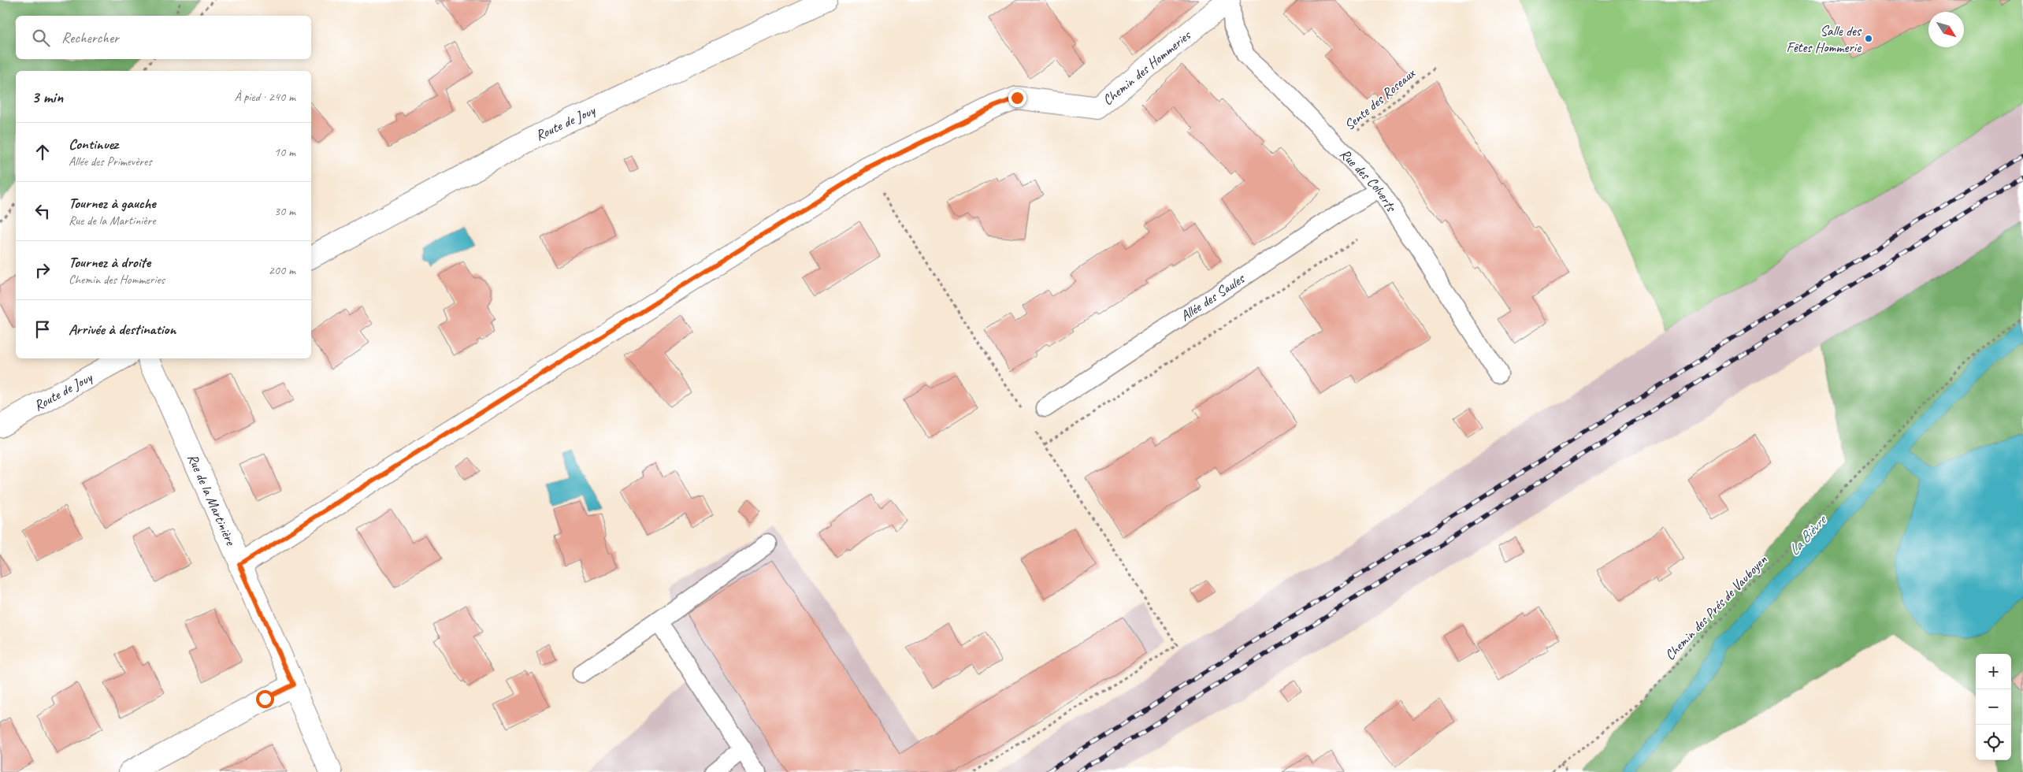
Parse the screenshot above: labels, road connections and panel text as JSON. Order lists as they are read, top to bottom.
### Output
{
  "streets": {
    "street": ["Chemin des Hommeries", "Route de Jouy", "Rue de la Martinière"],
    "lane": ["Rue des Colverts", "Allée des Saules"],
    "path": ["Sente des Roseaux", "Chemin des Prés de Vauboyen"]
  },
  "crossings": [
    ["Chemin des Hommeries", "Rue des Colverts"],
    ["Chemin des Hommeries", "Rue de la Martinière"],
    ["Sente des Roseaux", "Rue des Colverts"],
    ["Rue des Colverts", "Allée des Saules"]
  ],
  "water": ["La Bièvre"],
  "places": ["Salle des Fêtes Hommerie"],
  "north": "bottom right",
  "page": {
    "search": "Rechercher",
    "heading": ["3 min", "À pied · 240 m"],
    "list": [
      ["Continuez", "Allée des Primevères", "10 m"],
      ["Tournez à gauche", "Rue de la Martinière", "30 m"],
      ["Tournez à droite", "Chemin des Hommeries", "200 m"],
      "Arrivée à destination"
    ],
    "map_buttons": ["+", "−"]
  }
}
